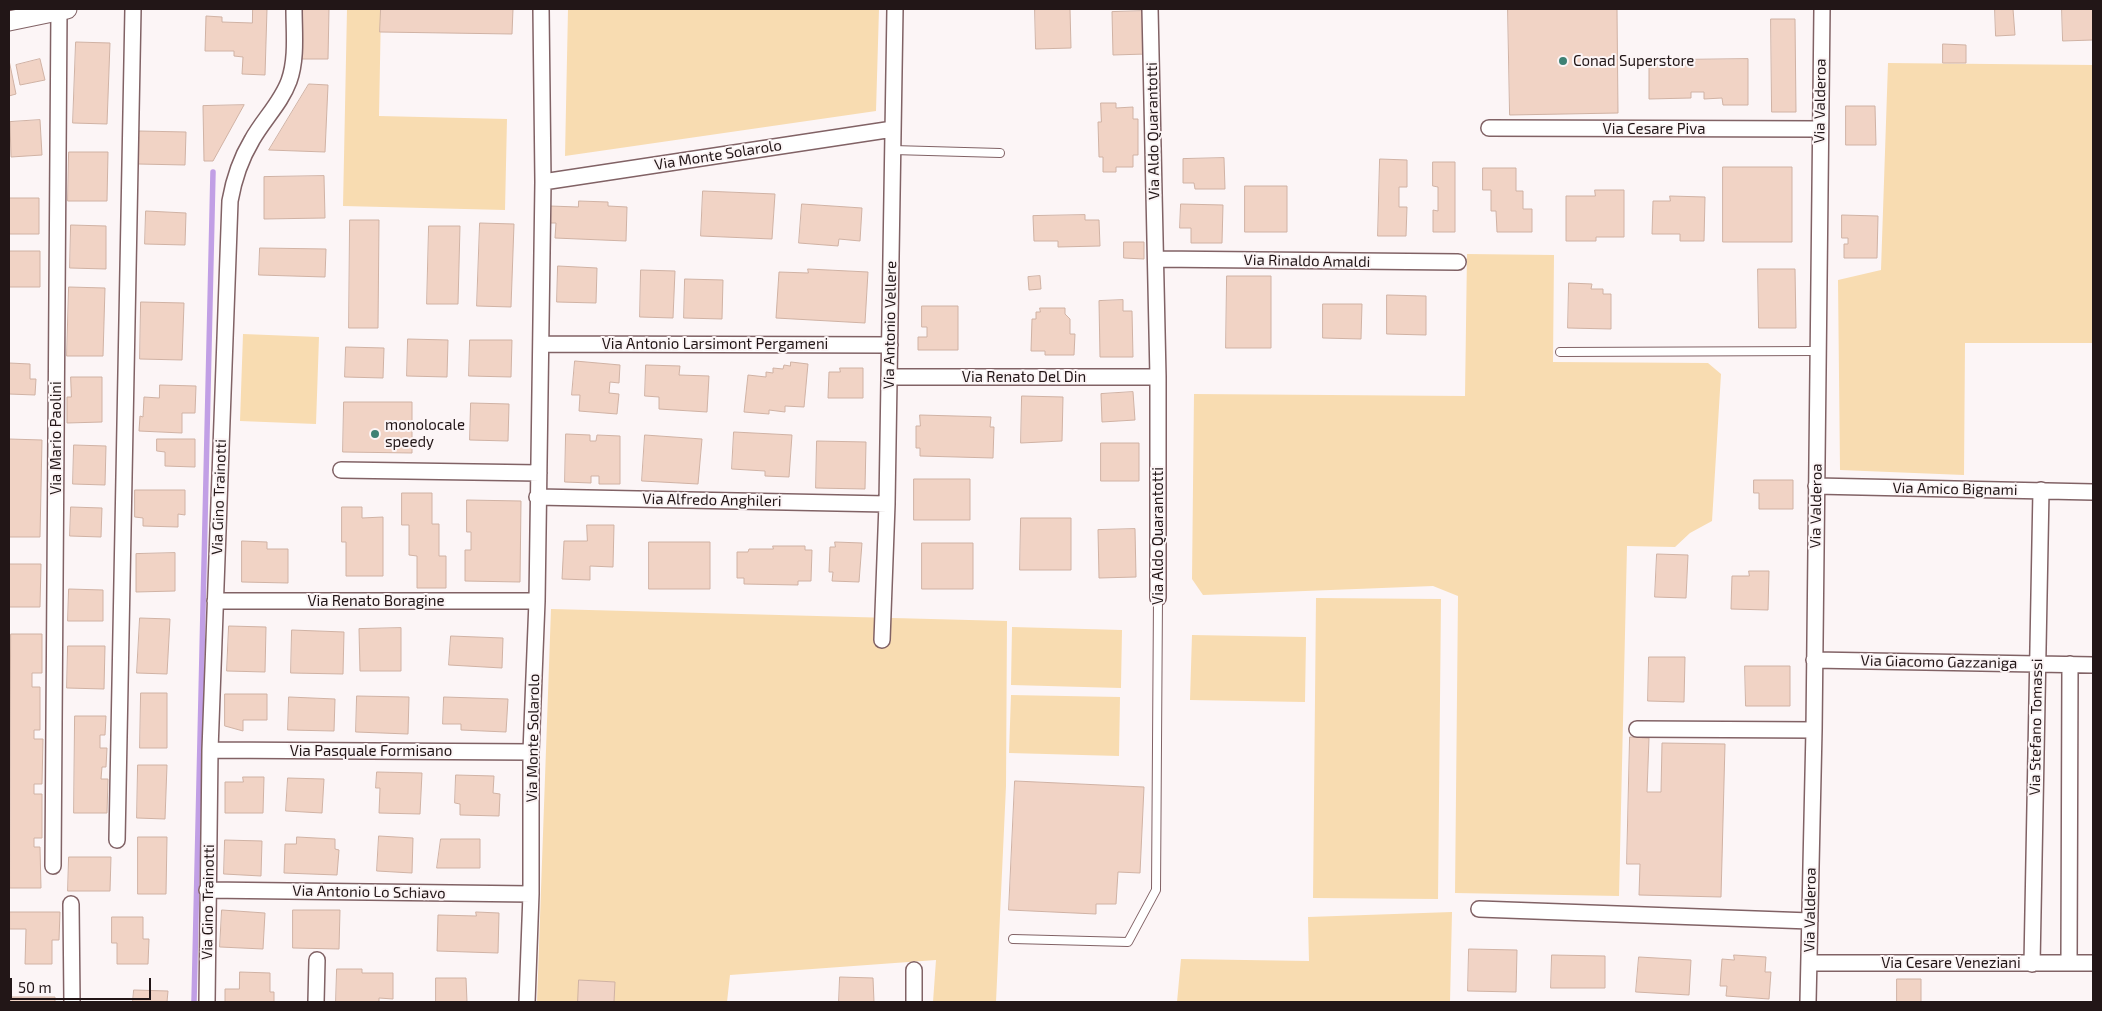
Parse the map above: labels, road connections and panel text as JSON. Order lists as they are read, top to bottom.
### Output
{
  "streets": {
    "street": [
      "Via Valderoa",
      "Via Cesare Piva",
      "Via Aldo Quarantotti",
      "Via Monte Solarolo",
      "Via Rinaldo Amaldi",
      "Via Antonio Vellere",
      "Via Antonio Larsimont Pergameni",
      "Via Renato Del Din",
      "Via Mario Paolini",
      "Via Amico Bignami",
      "Via Gino Trainotti",
      "Via Alfredo Anghileri",
      "Via Renato Boragine",
      "Via Giacomo Gazzaniga",
      "Via Stefano Tomassi",
      "Via Pasquale Formisano",
      "Via Antonio Lo Schiavo",
      "Via Cesare Veneziani"
    ]
  },
  "crossings": [
    ["Via Valderoa", "Via Cesare Piva"],
    ["Via Valderoa", "Via Amico Bignami"],
    ["Via Valderoa", "Via Giacomo Gazzaniga"],
    ["Via Valderoa", "Via Cesare Veneziani"],
    ["Via Aldo Quarantotti", "Via Rinaldo Amaldi"],
    ["Via Aldo Quarantotti", "Via Renato Del Din"],
    ["Via Monte Solarolo", "Via Antonio Vellere"],
    ["Via Monte Solarolo", "Via Antonio Larsimont Pergameni"],
    ["Via Monte Solarolo", "Via Alfredo Anghileri"],
    ["Via Monte Solarolo", "Via Renato Boragine"],
    ["Via Monte Solarolo", "Via Pasquale Formisano"],
    ["Via Monte Solarolo", "Via Antonio Lo Schiavo"],
    ["Via Antonio Vellere", "Via Antonio Larsimont Pergameni"],
    ["Via Antonio Vellere", "Via Renato Del Din"],
    ["Via Antonio Vellere", "Via Alfredo Anghileri"],
    ["Via Amico Bignami", "Via Stefano Tomassi"],
    ["Via Gino Trainotti", "Via Renato Boragine"],
    ["Via Gino Trainotti", "Via Pasquale Formisano"],
    ["Via Gino Trainotti", "Via Antonio Lo Schiavo"],
    ["Via Giacomo Gazzaniga", "Via Stefano Tomassi"],
    ["Via Stefano Tomassi", "Via Cesare Veneziani"]
  ],
  "places": ["Conad Superstore", "monolocale speedy"],
  "scale_bar": "50 m"
}
